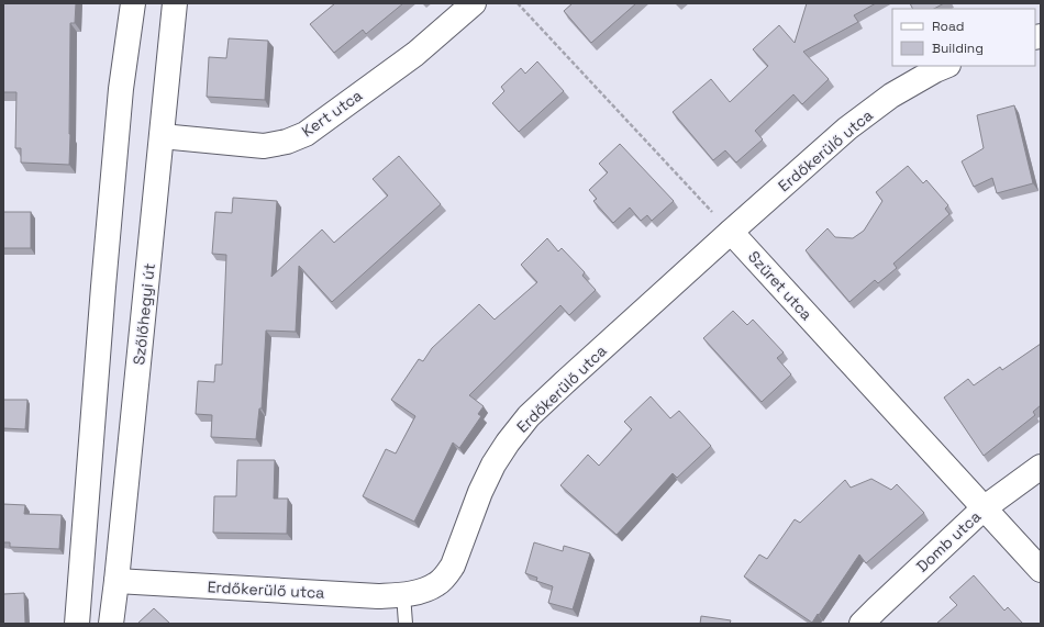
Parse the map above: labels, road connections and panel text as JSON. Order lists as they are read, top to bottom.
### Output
{
  "streets": {
    "street": [
      "Kert utca",
      "Erdőkerülő utca",
      "Szüret utca",
      "Szőlőhegyi út",
      "Domb utca"
    ]
  },
  "crossings": [
    ["Kert utca", "Szőlőhegyi út"],
    ["Erdőkerülő utca", "Szüret utca"],
    ["Erdőkerülő utca", "Szőlőhegyi út"],
    ["Szüret utca", "Domb utca"]
  ],
  "legend": ["Road", "Building"]
}
